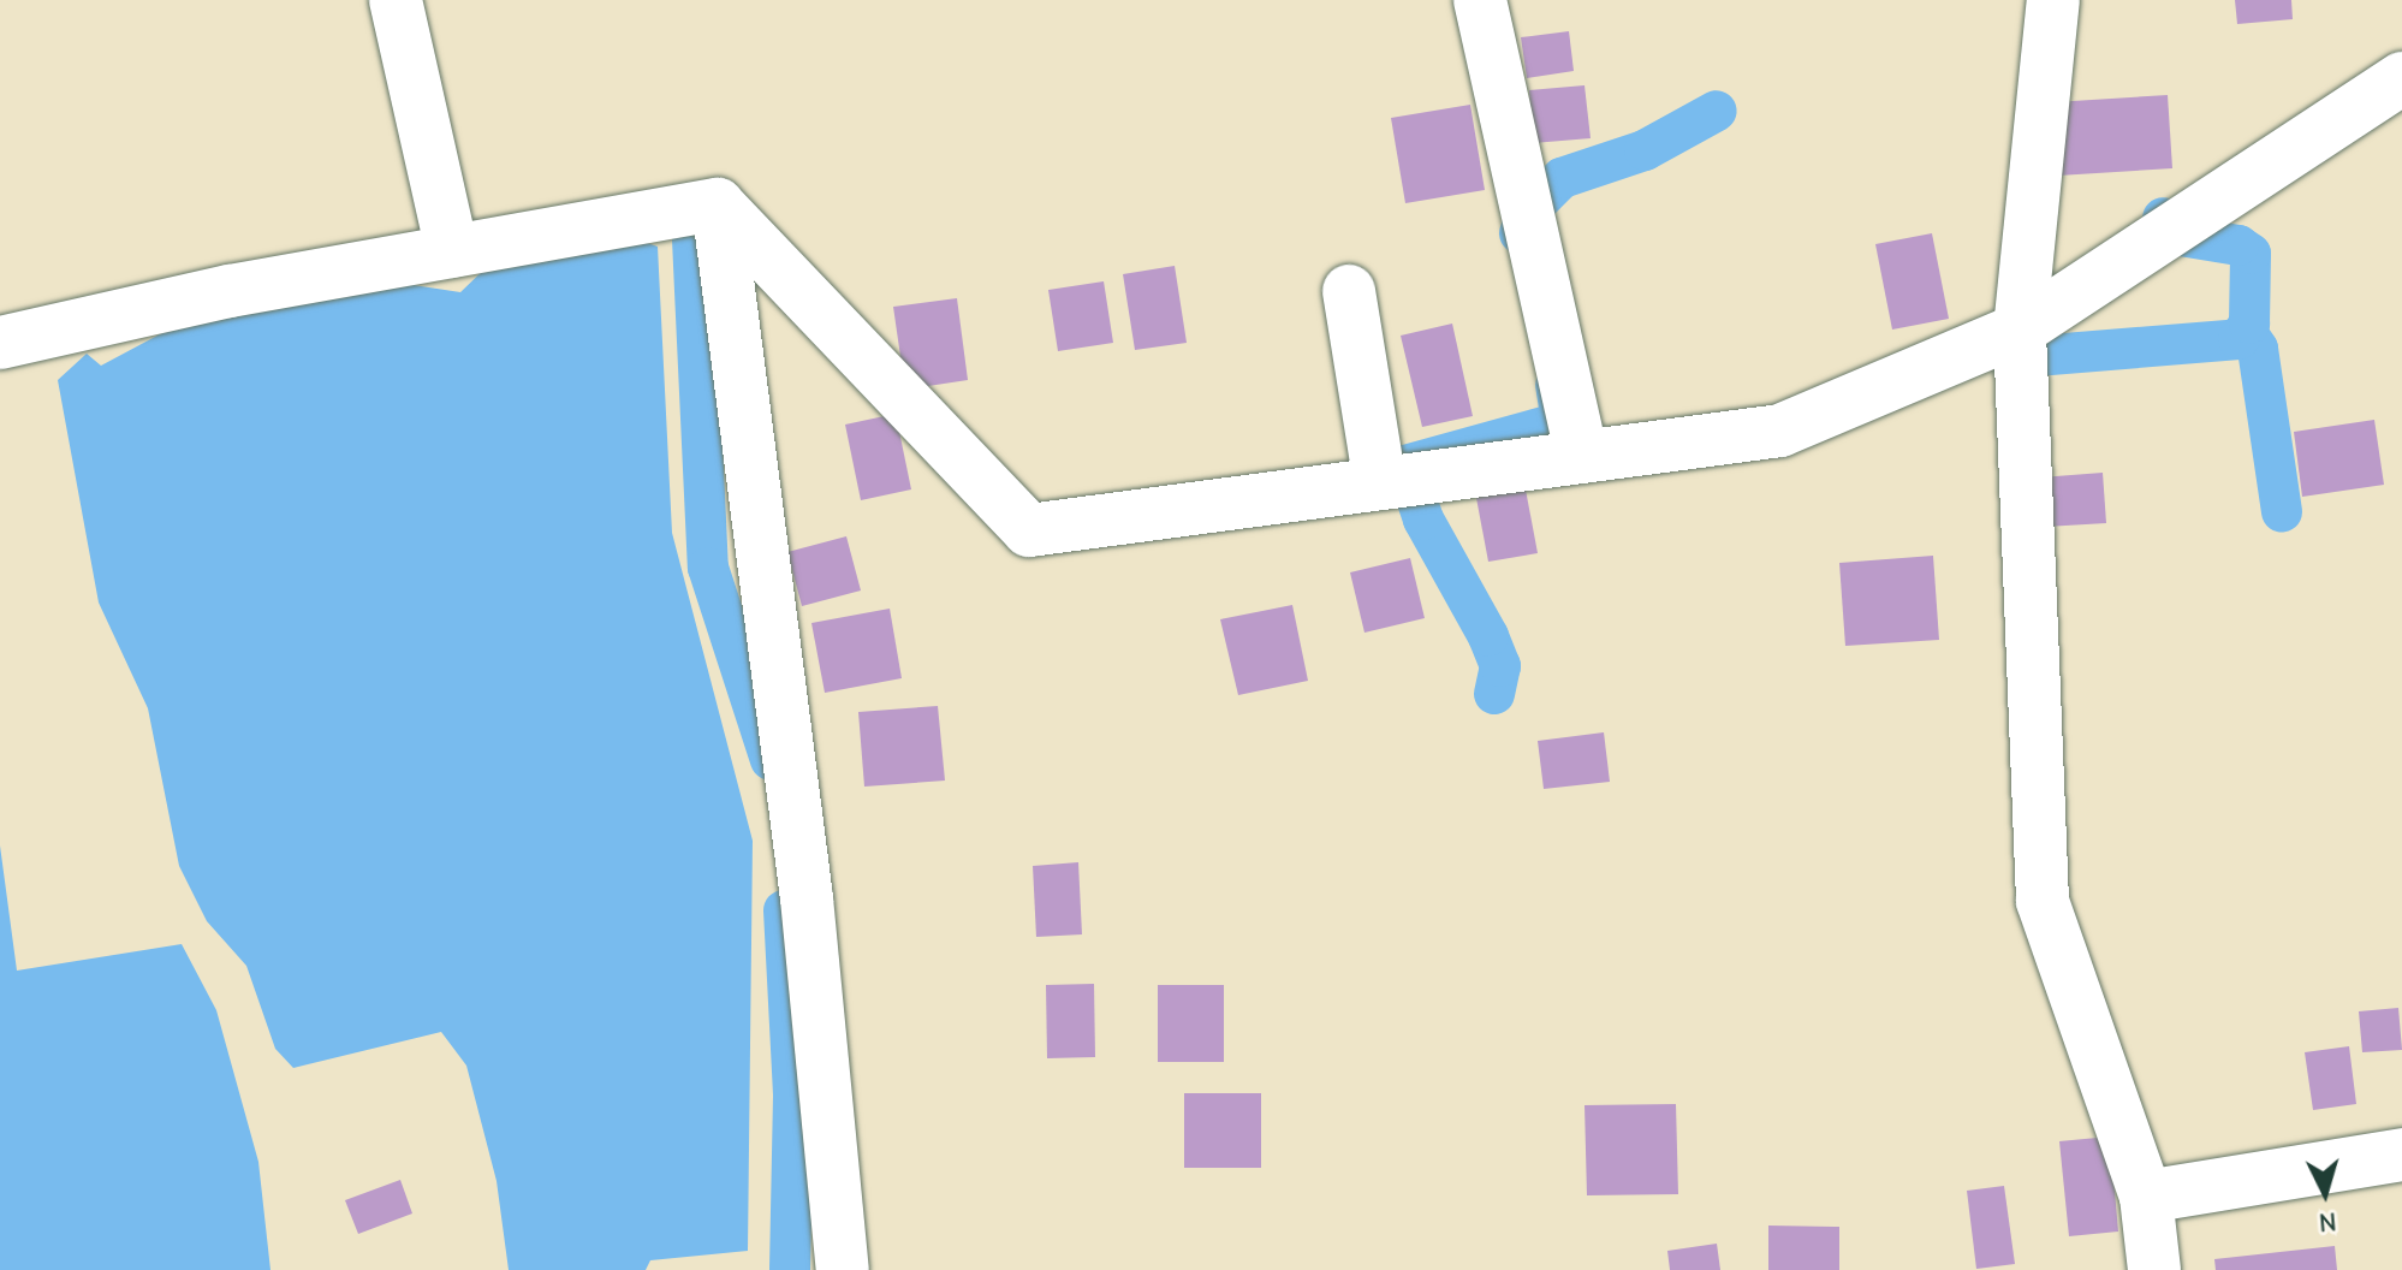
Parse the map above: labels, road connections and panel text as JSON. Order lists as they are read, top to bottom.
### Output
{
  "north": "bottom"
}
